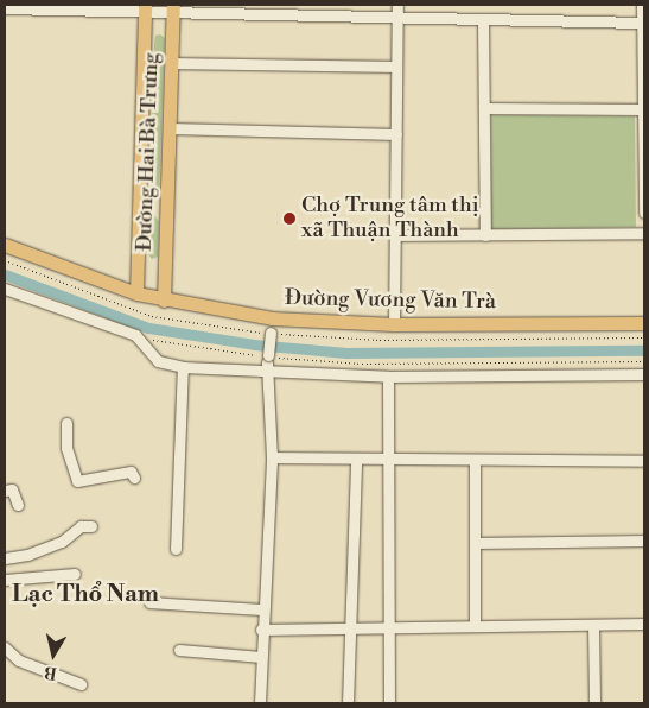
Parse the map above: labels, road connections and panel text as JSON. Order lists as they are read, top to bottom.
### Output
{
  "streets": {
    "main road": ["Đường Hai Bà Trưng", "Đường Vương Văn Trà"]
  },
  "crossings": [
    ["Đường Hai Bà Trưng", "Đường Vương Văn Trà"]
  ],
  "districts": ["Lạc Thổ Nam"],
  "places": ["Chợ Trung tâm thị xã Thuận Thành"],
  "north": "bottom"
}
